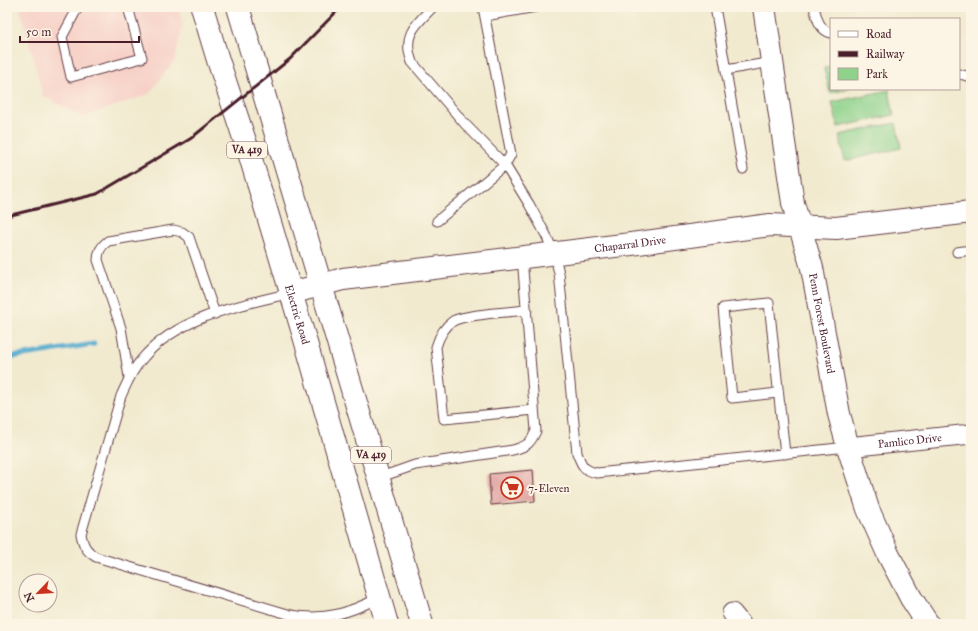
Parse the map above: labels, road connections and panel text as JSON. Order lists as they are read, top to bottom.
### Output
{
  "streets": {
    "street": [
      "VA 419",
      "Chaparral Drive",
      "Electric Road",
      "Penn Forest Boulevard",
      "Pamlico Drive"
    ]
  },
  "crossings": [
    ["VA 419", "Chaparral Drive"],
    ["Chaparral Drive", "Electric Road"],
    ["Chaparral Drive", "Penn Forest Boulevard"],
    ["Penn Forest Boulevard", "Pamlico Drive"]
  ],
  "places": {
    "supermarket": ["7-Eleven"]
  },
  "legend": ["Road", "Railway", "Park"],
  "scale_bar": "50 m",
  "north": "bottom left"
}
